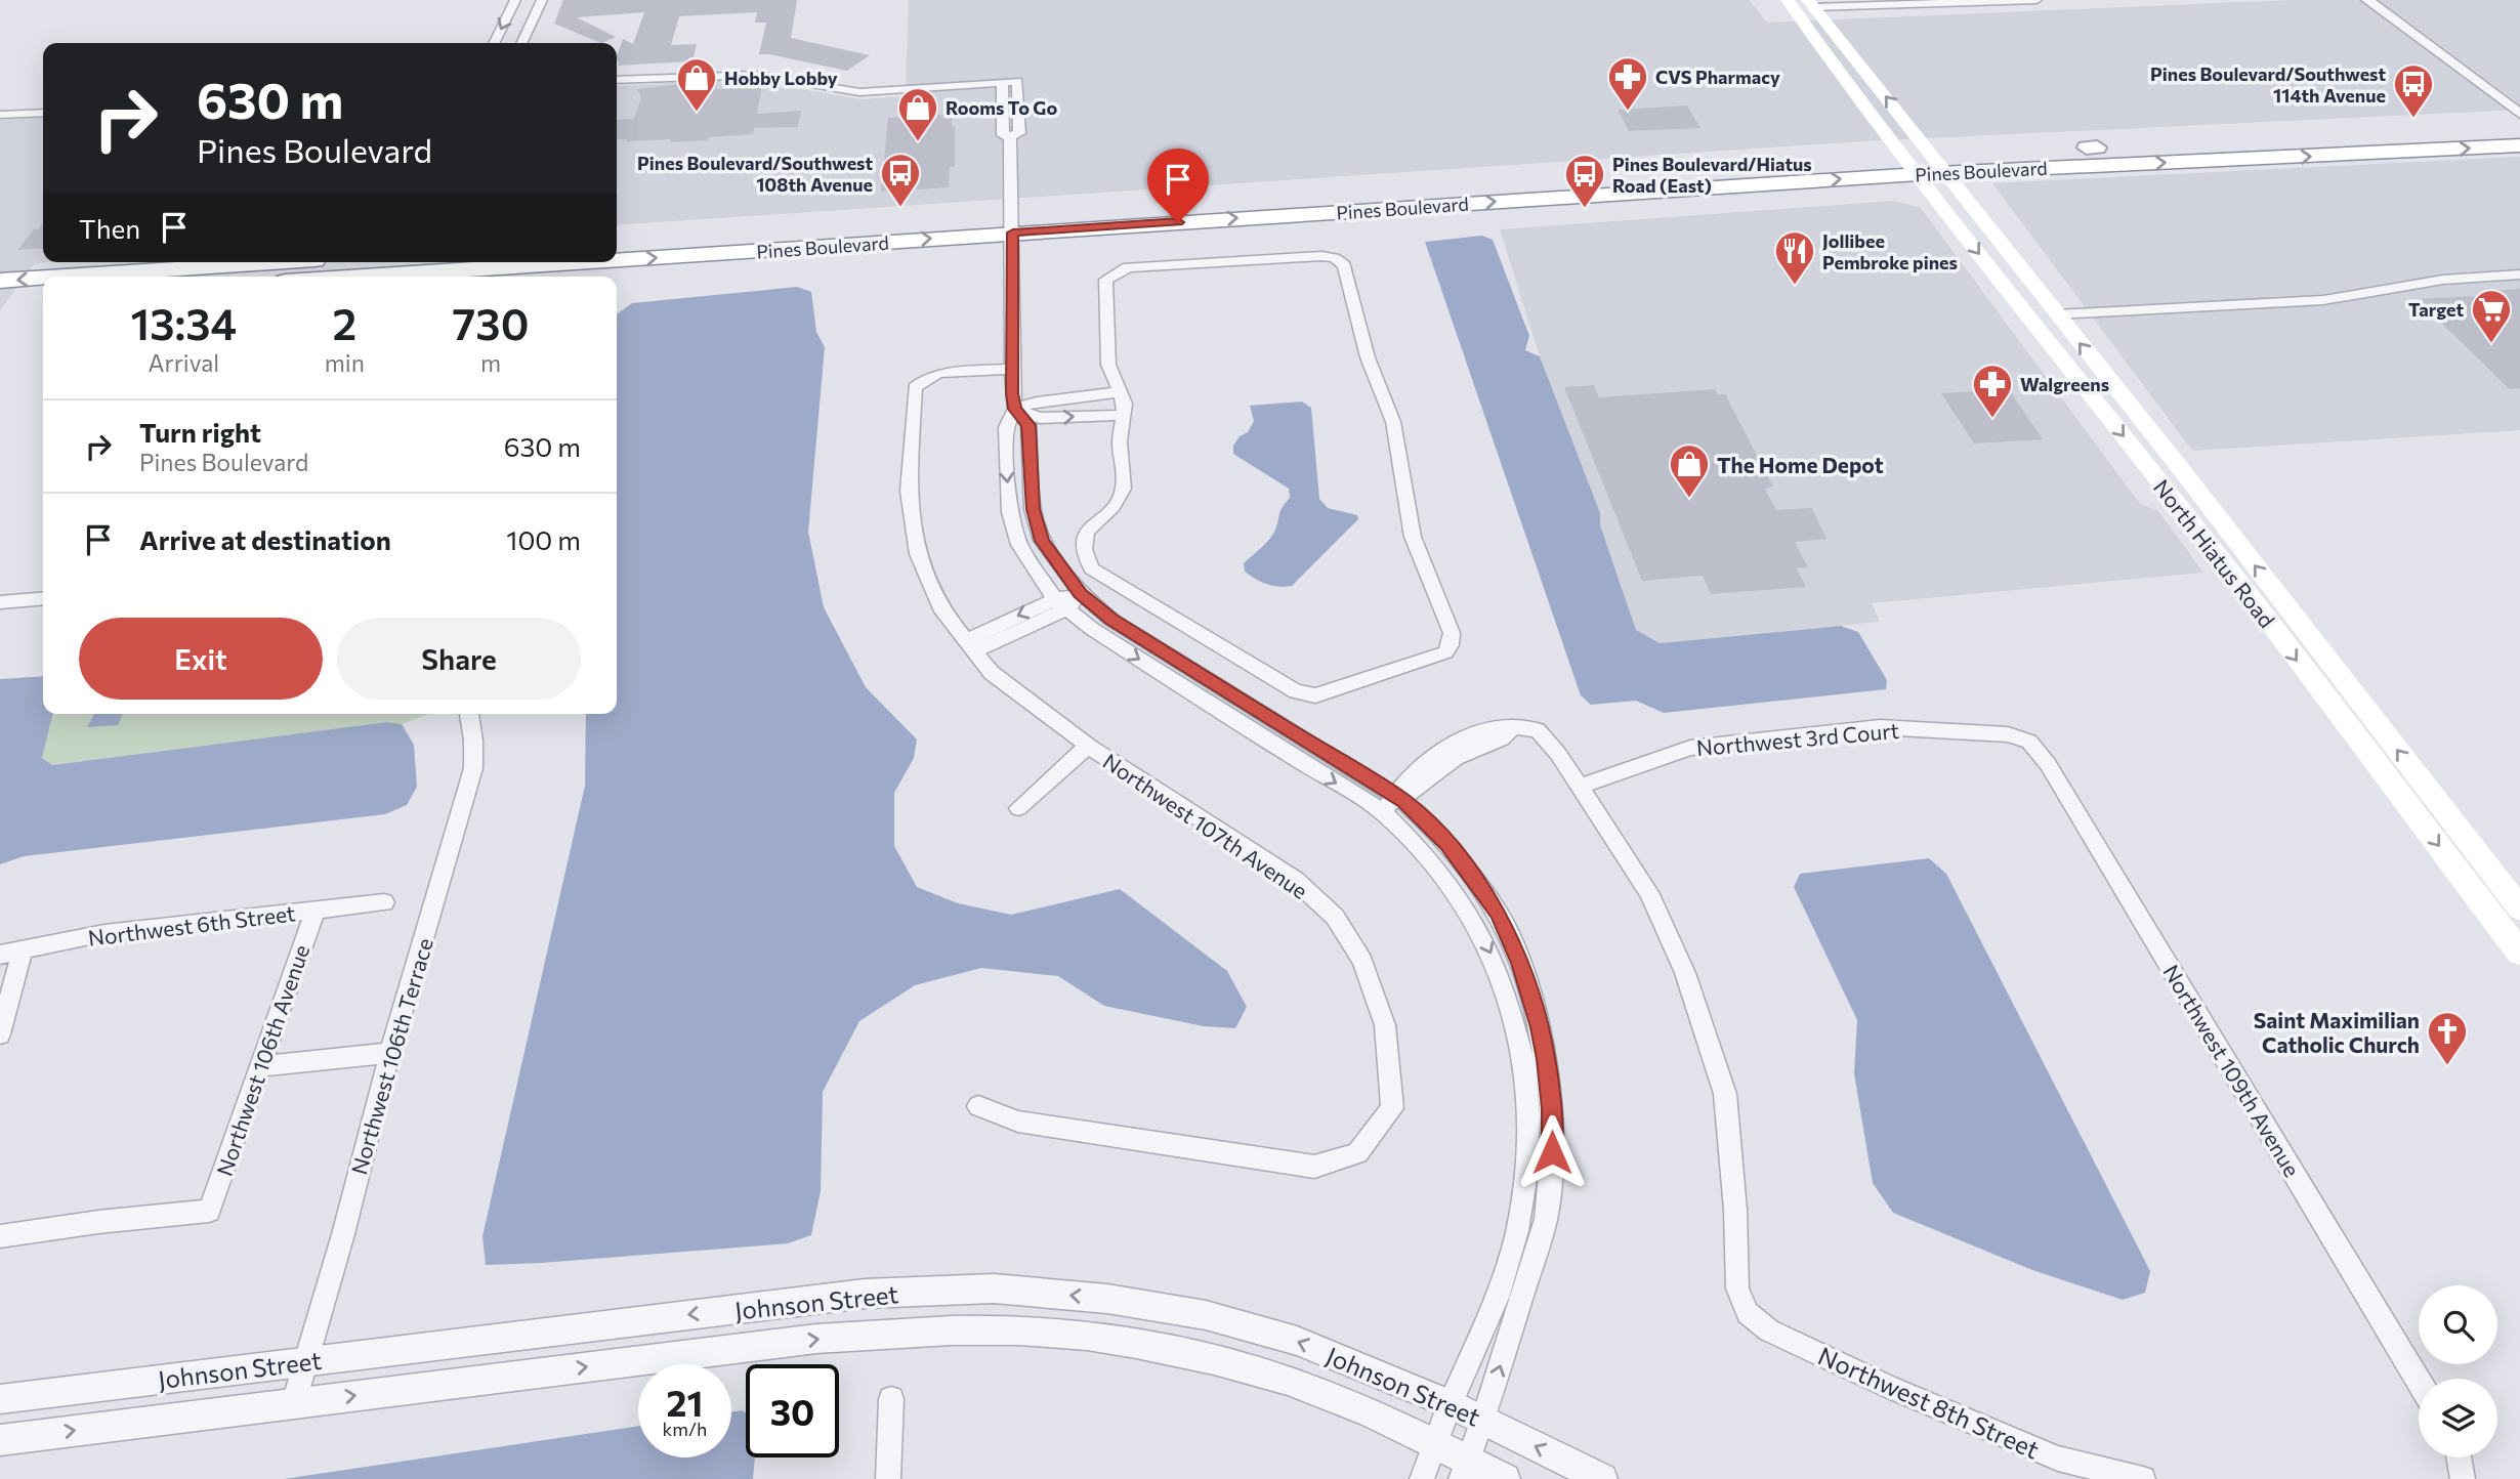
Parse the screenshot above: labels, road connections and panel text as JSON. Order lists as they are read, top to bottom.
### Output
{
  "streets": {
    "highway": ["Pines Boulevard"],
    "main road": ["North Hiatus Road"],
    "street": [
      "Northwest 3rd Court",
      "Northwest 107th Avenue",
      "Northwest 6th Street",
      "Northwest 106th Terrace",
      "Northwest 106th Avenue",
      "Northwest 109th Avenue",
      "Johnson Street",
      "Northwest 8th Street"
    ]
  },
  "crossings": [
    ["Pines Boulevard", "North Hiatus Road"],
    ["Northwest 3rd Court", "Northwest 109th Avenue"],
    ["Northwest 3rd Court", "Northwest 8th Street"],
    ["Northwest 6th Street", "Northwest 106th Avenue"],
    ["Northwest 106th Terrace", "Johnson Street"]
  ],
  "places": {
    "pharmacy": ["CVS Pharmacy", "Walgreens"],
    "shop": ["Hobby Lobby", "Rooms To Go", "The Home Depot"],
    "bus stop": ["Pines Boulevard/Southwest 114th Avenue", "Pines Boulevard/Southwest 108th Avenue", "Pines Boulevard/Hiatus Road (East)"],
    "restaurant": ["Jollibee Pembroke pines"],
    "supermarket": ["Target"],
    "church": ["Saint Maximilian Catholic Church"]
  },
  "page": {
    "turn": ["630 m", "Pines Boulevard"],
    "then": "Then",
    "eta": [
      "13:34",
      "Arrival",
      "2",
      "min",
      "730",
      "m"
    ],
    "list": [
      {
        "name": "Turn right",
        "note": "Pines Boulevard",
        "value": "630 m"
      },
      {
        "name": "Arrive at destination",
        "value": "100 m"
      }
    ],
    "buttons": ["Exit", "Share"],
    "speed": "21 km/h",
    "limit": "30"
  }
}
